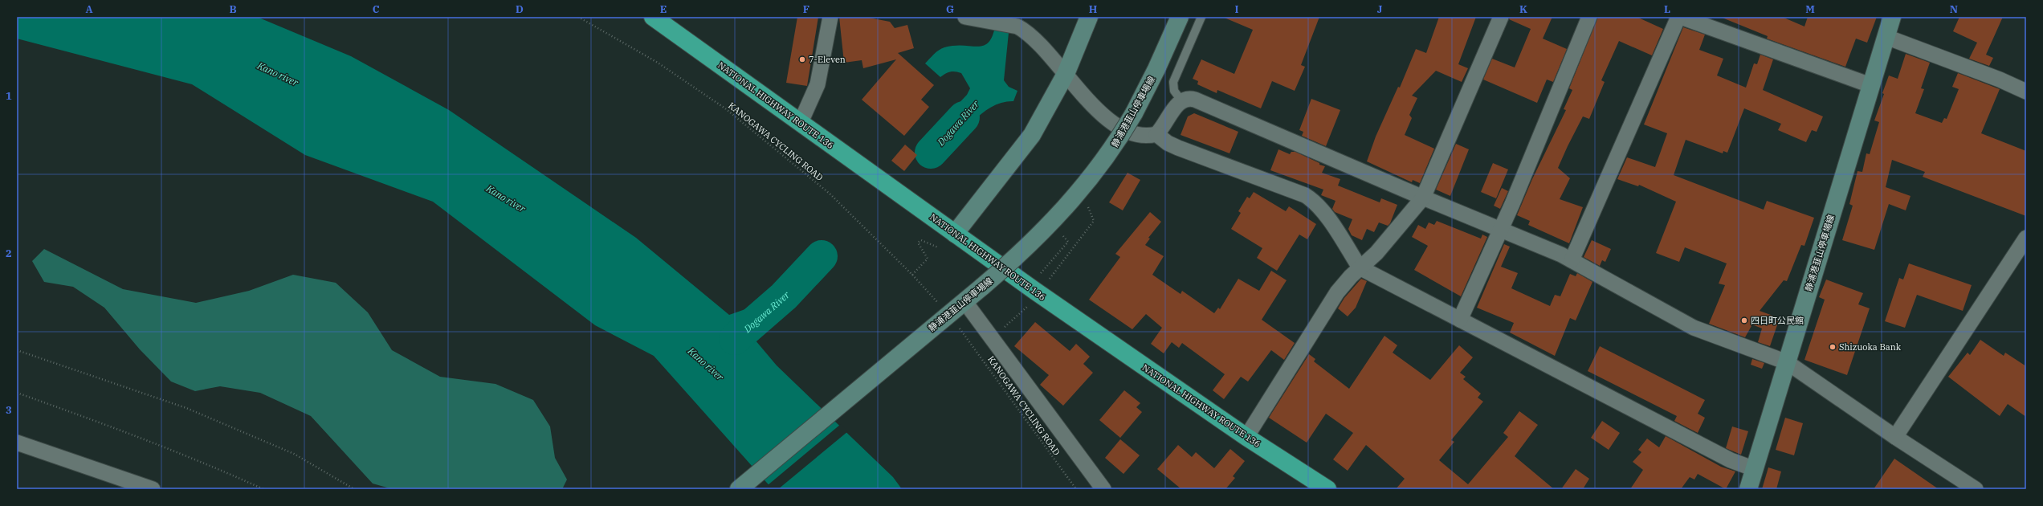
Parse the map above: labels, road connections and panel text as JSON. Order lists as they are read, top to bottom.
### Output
{
  "streets": {
    "highway": ["NATIONAL HIGHWAY ROUTE 136"],
    "main road": ["静浦港韮山停車場線"],
    "path": ["KANOGAWA CYCLING ROAD"]
  },
  "crossings": [
    ["静浦港韮山停車場線", "KANOGAWA CYCLING ROAD"]
  ],
  "water": ["Kano river", "Dogawa River"],
  "places": ["7-Eleven", "四日町公民館", "Shizuoka Bank"],
  "grid": {
    "columns": [
      "A",
      "B",
      "C",
      "D",
      "E",
      "F",
      "G",
      "H",
      "I",
      "J",
      "K",
      "L",
      "M",
      "N"
    ],
    "rows": ["1", "2", "3"]
  }
}
